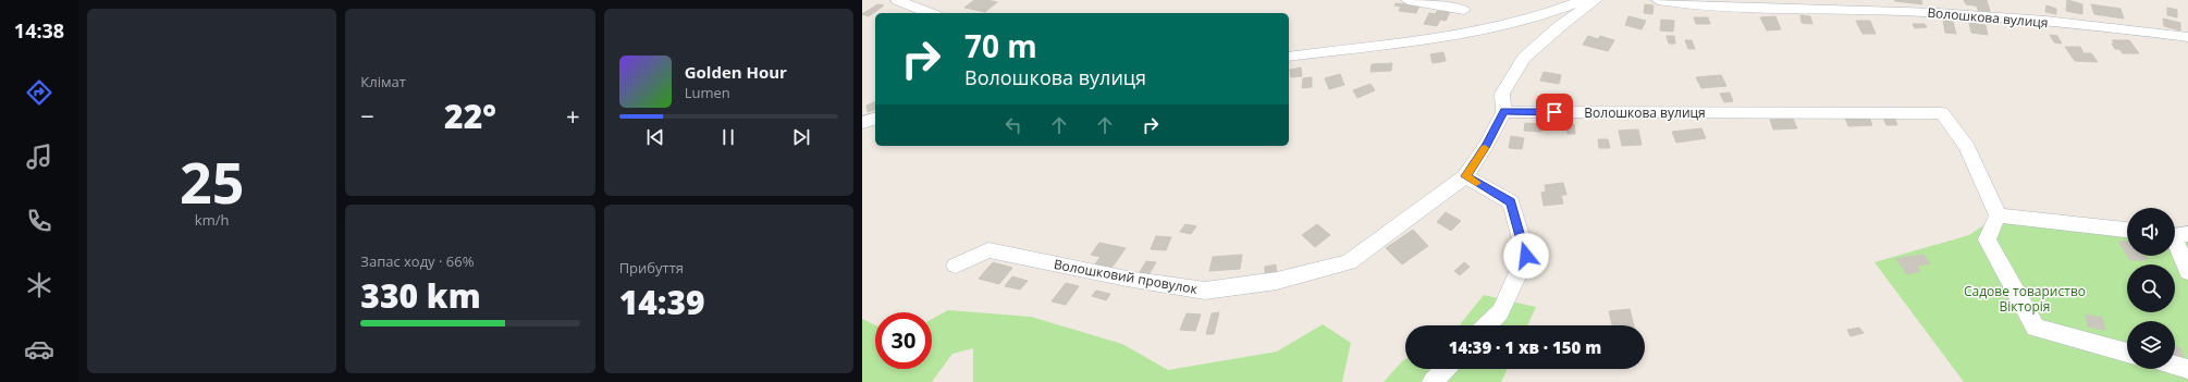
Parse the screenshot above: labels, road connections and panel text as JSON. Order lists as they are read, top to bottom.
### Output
{
  "streets": {
    "street": ["Волошкова вулиця", "Волошковий провулок"]
  },
  "parks": ["Садове товариство Вікторія"],
  "page": {
    "tabs": "14:38",
    "tile": [
      ["25", "km/h"],
      "Клімат",
      ["Запас ходу · 66%", "330 km"],
      ["Прибуття", "14:39"]
    ],
    "turn": ["70 m", "Волошкова вулиця"],
    "song": ["Golden Hour", "Lumen"],
    "heat": ["−", "22°", "+"],
    "limit": "30",
    "trip": "14:39 · 1 хв · 150 m"
  }
}
